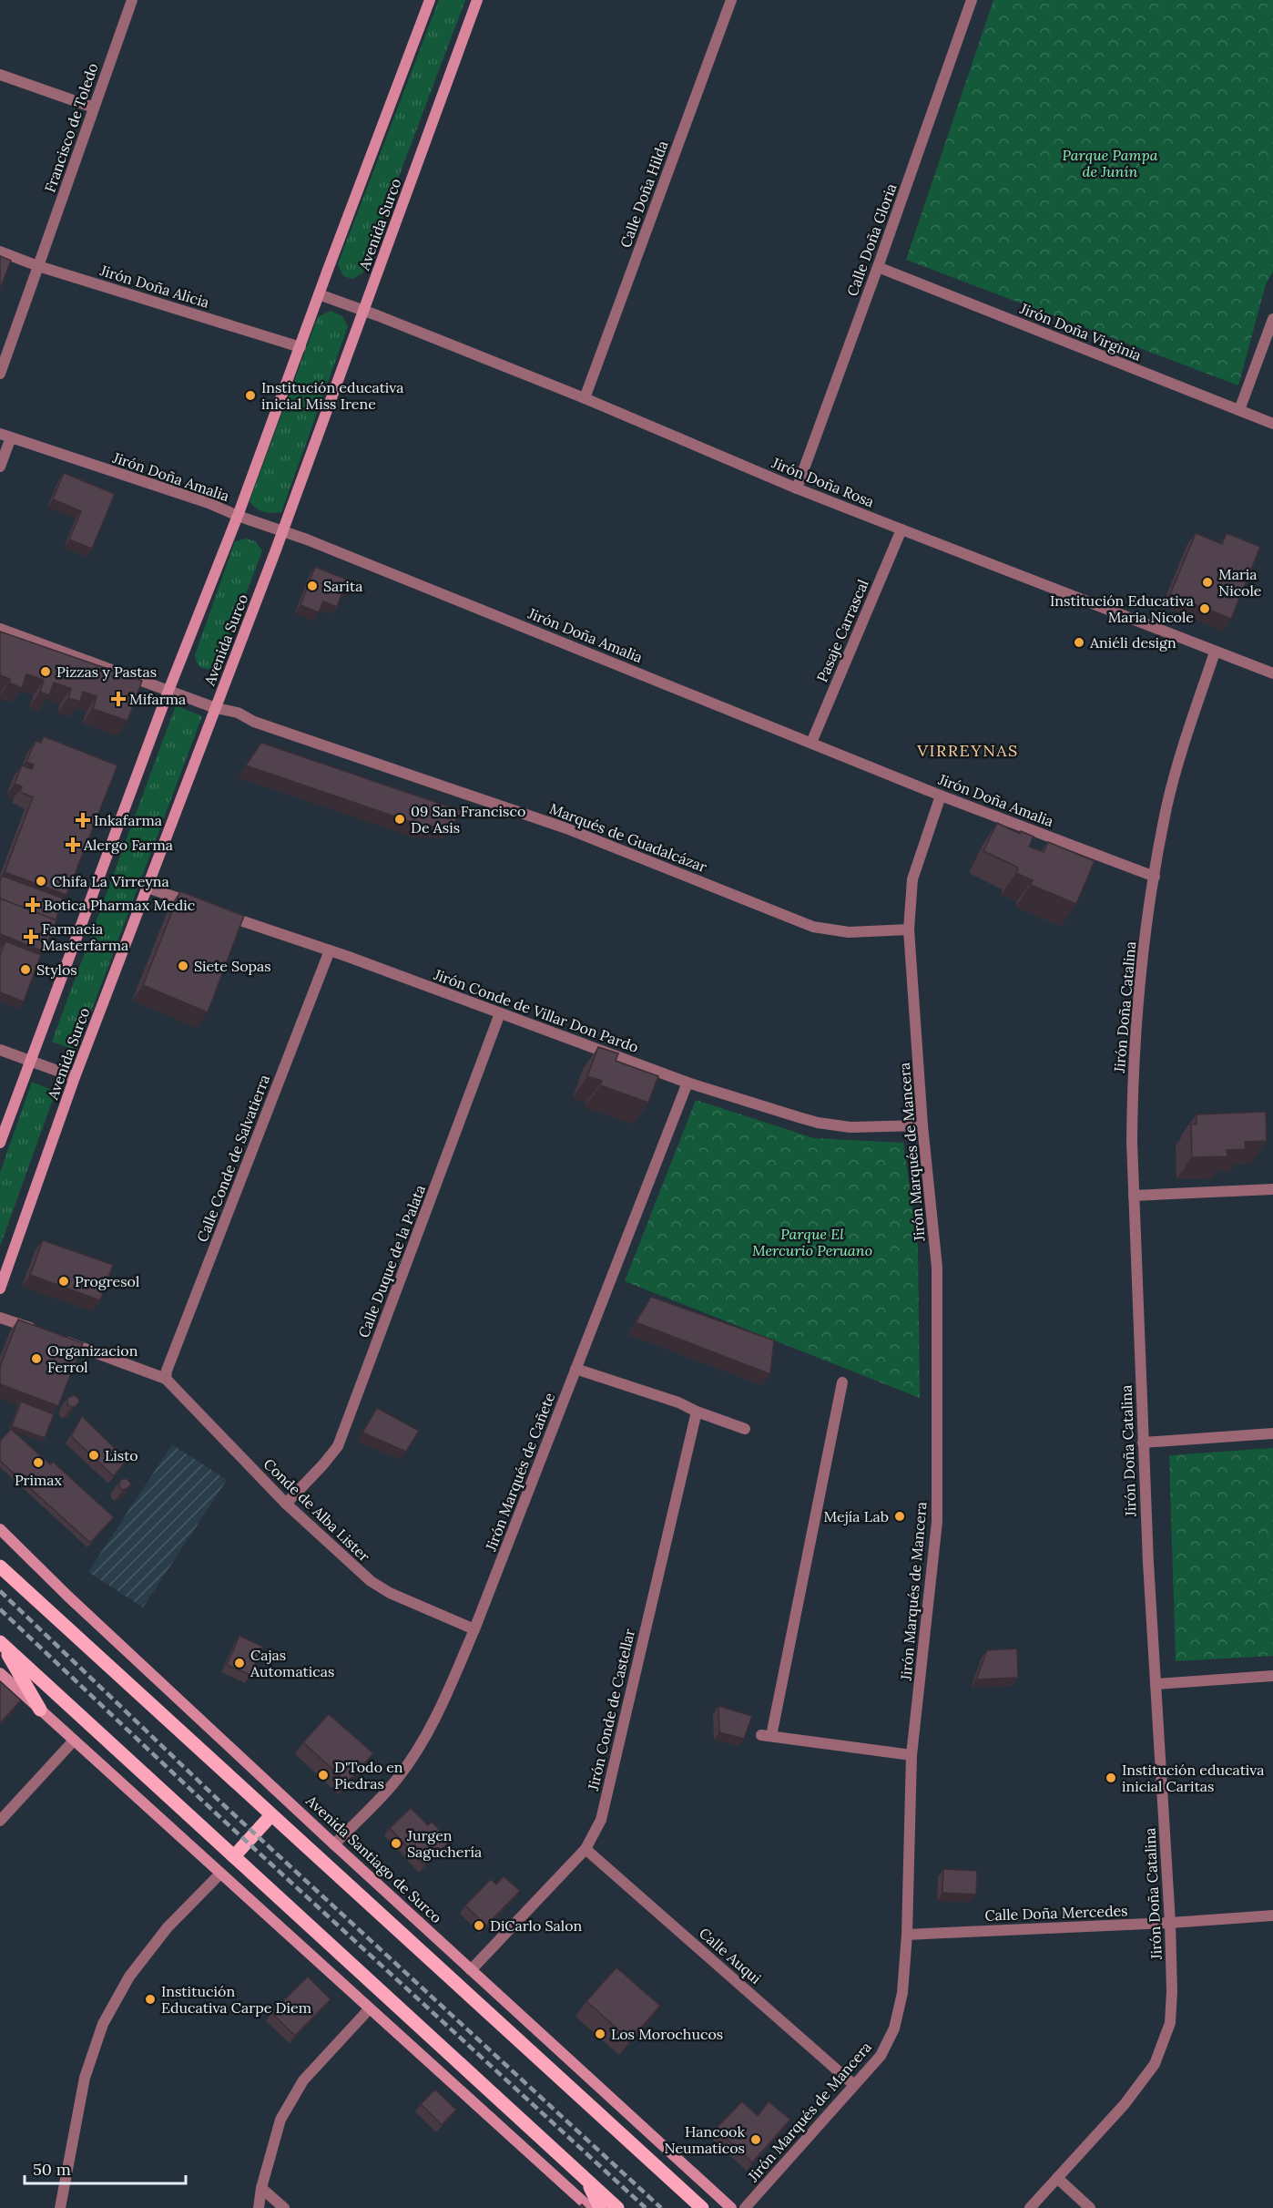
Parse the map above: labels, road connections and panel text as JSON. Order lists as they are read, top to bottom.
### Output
{
  "streets": {
    "main road": ["Avenida Surco", "Avenida Santiago de Surco"],
    "street": [
      "Francisco de Toledo",
      "Calle Doña Hilda",
      "Calle Doña Gloria",
      "Jirón Doña Alicia",
      "Jirón Doña Virginia",
      "Jirón Doña Amalia",
      "Jirón Doña Rosa",
      "Pasaje Carrascal",
      "Marqués de Guadalcázar",
      "Jirón Doña Catalina",
      "Jirón Conde de Villar Don Pardo",
      "Jirón Marqués de Mancera",
      "Calle Conde de Salvatierra",
      "Calle Duque de la Palata",
      "Jirón Marqués de Cañete",
      "Conde de Alba Lister",
      "Jirón Conde de Castellar",
      "Calle Doña Mercedes",
      "Calle Auqui"
    ]
  },
  "crossings": [
    ["Francisco de Toledo", "Jirón Doña Alicia"],
    ["Calle Doña Hilda", "Jirón Doña Rosa"],
    ["Avenida Surco", "Jirón Doña Amalia"],
    ["Avenida Surco", "Jirón Doña Rosa"],
    ["Avenida Surco", "Marqués de Guadalcázar"],
    ["Calle Doña Gloria", "Jirón Doña Virginia"],
    ["Calle Doña Gloria", "Jirón Doña Rosa"],
    ["Jirón Doña Amalia", "Pasaje Carrascal"],
    ["Jirón Doña Amalia", "Jirón Doña Catalina"],
    ["Jirón Doña Amalia", "Jirón Marqués de Mancera"],
    ["Jirón Doña Rosa", "Pasaje Carrascal"],
    ["Jirón Doña Rosa", "Jirón Doña Catalina"],
    ["Marqués de Guadalcázar", "Jirón Marqués de Mancera"],
    ["Jirón Doña Catalina", "Calle Doña Mercedes"],
    ["Jirón Conde de Villar Don Pardo", "Jirón Marqués de Mancera"],
    ["Jirón Conde de Villar Don Pardo", "Calle Conde de Salvatierra"],
    ["Jirón Conde de Villar Don Pardo", "Calle Duque de la Palata"],
    ["Jirón Conde de Villar Don Pardo", "Jirón Marqués de Cañete"],
    ["Jirón Marqués de Mancera", "Calle Doña Mercedes"],
    ["Jirón Marqués de Mancera", "Calle Auqui"],
    ["Calle Conde de Salvatierra", "Conde de Alba Lister"],
    ["Calle Duque de la Palata", "Conde de Alba Lister"],
    ["Jirón Marqués de Cañete", "Conde de Alba Lister"],
    ["Jirón Marqués de Cañete", "Avenida Santiago de Surco"],
    ["Jirón Conde de Castellar", "Avenida Santiago de Surco"],
    ["Jirón Conde de Castellar", "Calle Auqui"]
  ],
  "districts": ["VIRREYNAS"],
  "parks": ["Parque Pampa de Junín", "Parque El Mercurio Peruano"],
  "places": {
    "other": [
      "Institución educativa inicial Miss Irene",
      "Maria Nicole",
      "Sarita",
      "Institución Educativa Maria Nicole",
      "Aniéli design",
      "Pizzas y Pastas",
      "09 San Francisco De Asis",
      "Chifa La Virreyna",
      "Siete Sopas",
      "Stylos",
      "Progresol",
      "Organizacion Ferrol",
      "Listo",
      "Primax",
      "Mejía Lab",
      "Cajas Automaticas",
      "D'Todo en Piedras",
      "Institución educativa inicial Caritas",
      "Jurgen Saguchería",
      "DiCarlo Salon",
      "Institución Educativa Carpe Diem",
      "Los Morochucos",
      "Hancook Neumaticos"
    ],
    "health": [
      "Mifarma",
      "Inkafarma",
      "Alergo Farma",
      "Botica Pharmax Medic",
      "Farmacia Masterfarma"
    ]
  },
  "scale_bar": "50 m"
}
